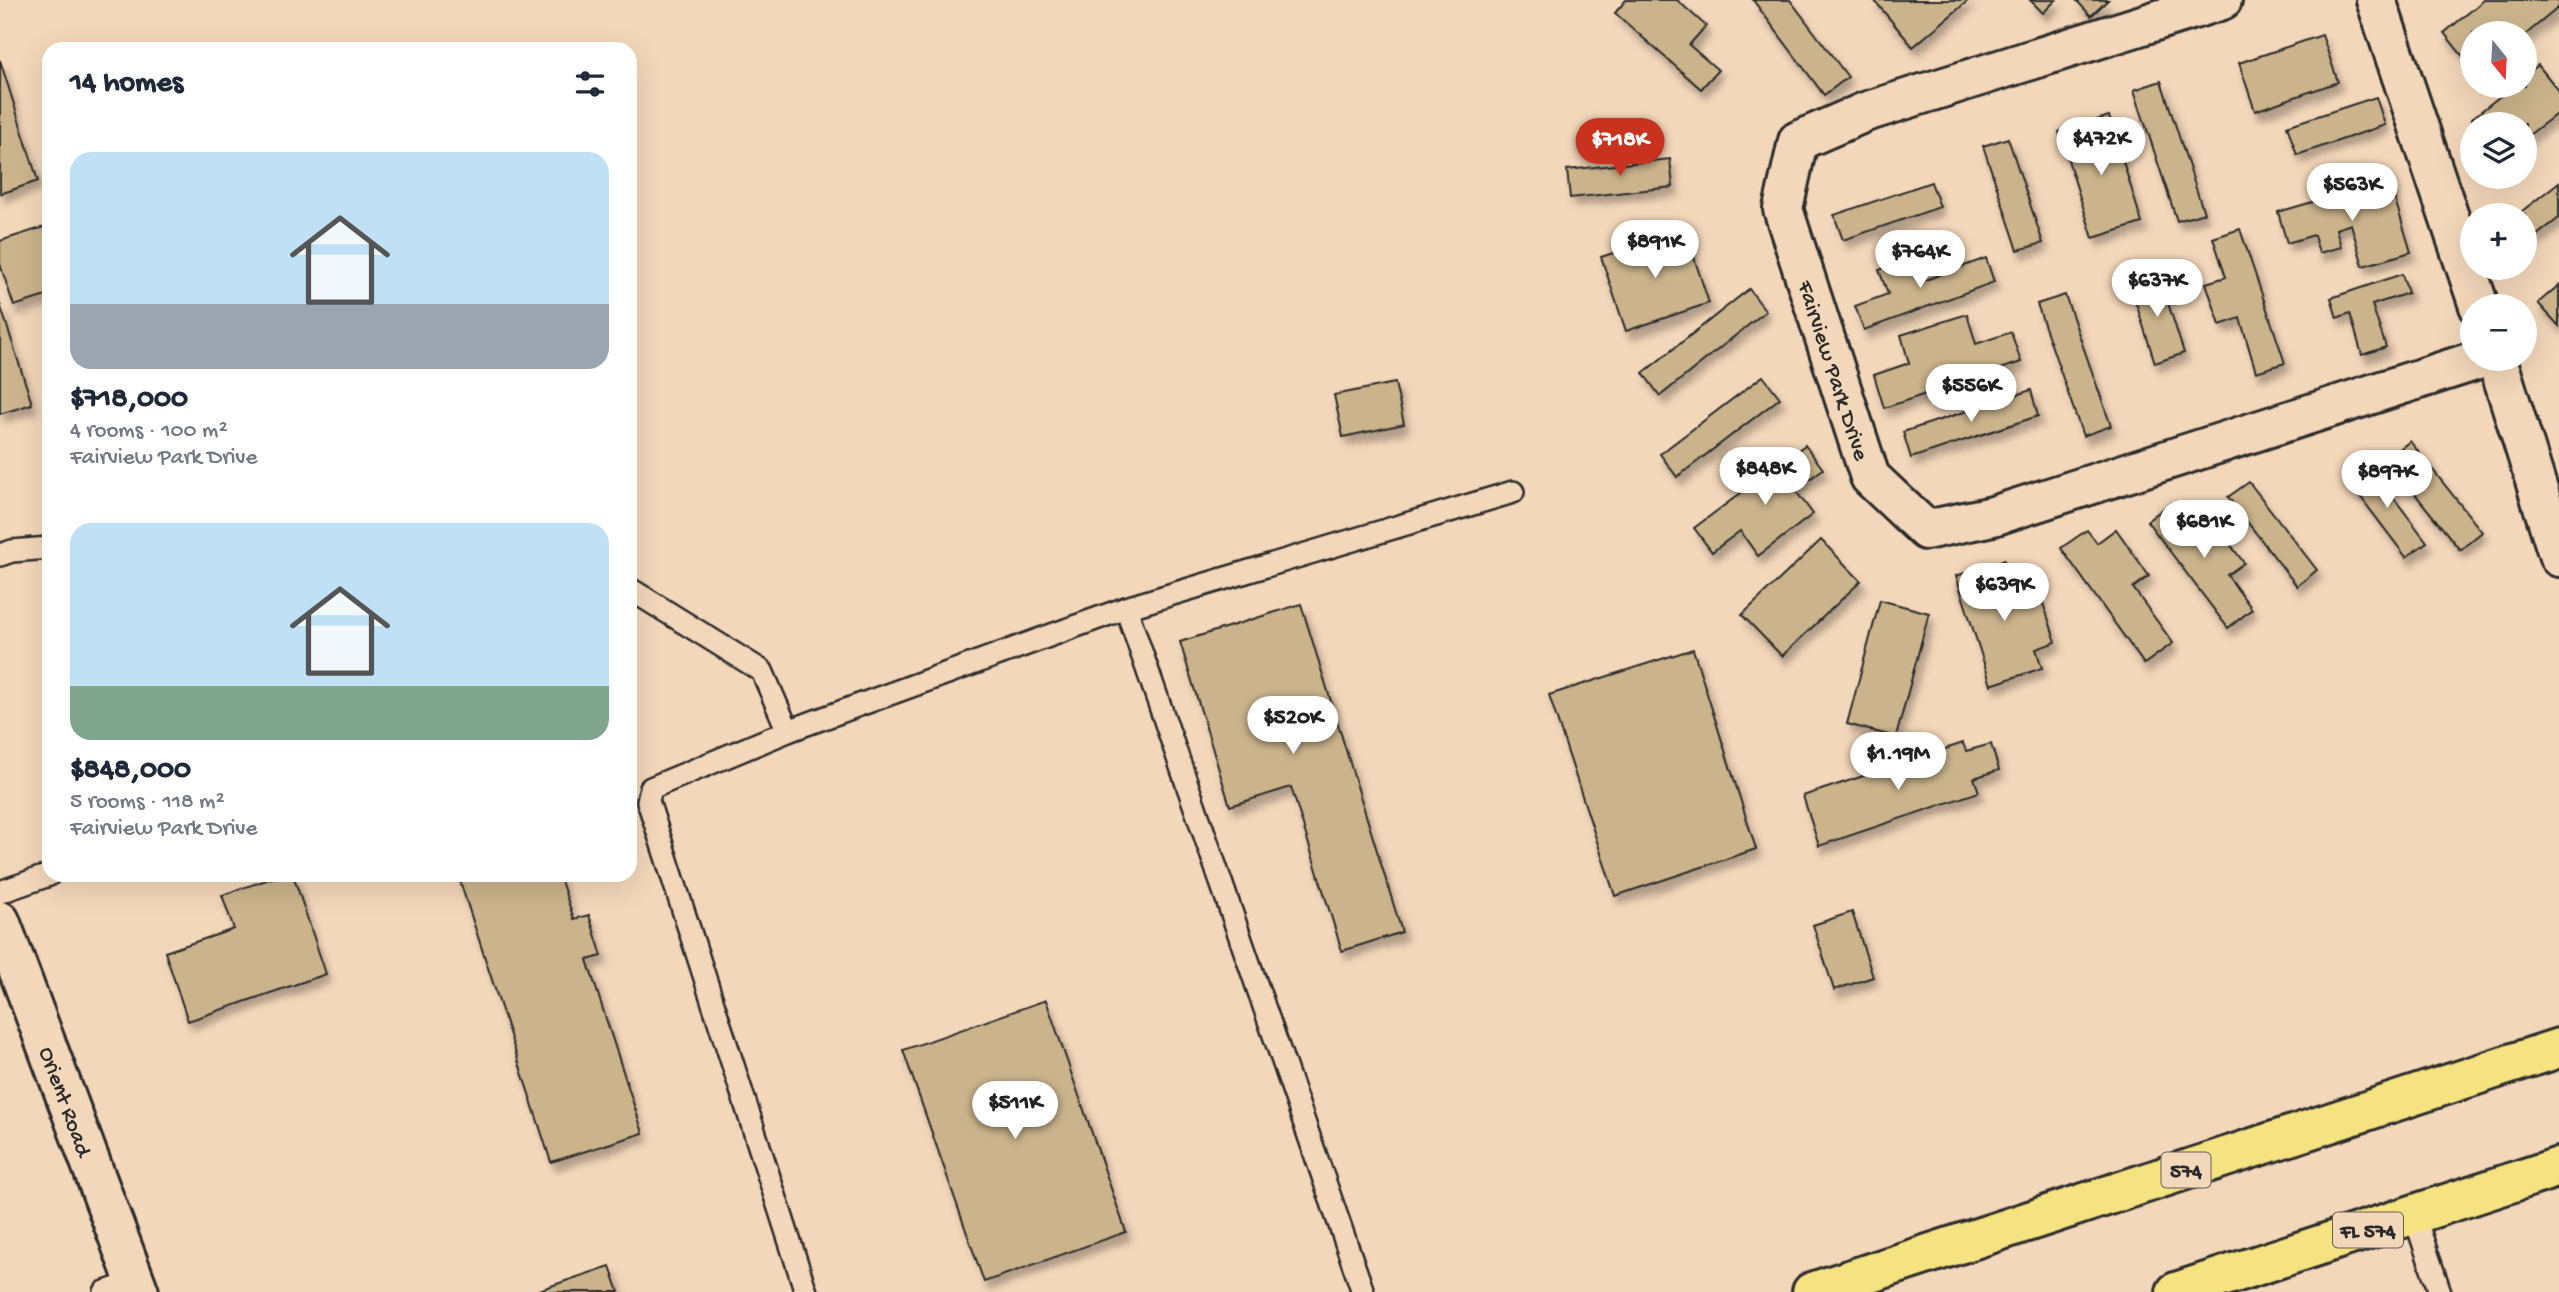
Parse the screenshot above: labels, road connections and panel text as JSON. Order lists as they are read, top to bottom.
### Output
{
  "streets": {
    "main road": ["574", "FL 574"],
    "street": ["Fairview Park Drive", "Orient Road"]
  },
  "north": "bottom",
  "page": {
    "map_buttons": ["+", "−"],
    "heading": "14 homes",
    "price": [
      "$472K",
      "$718K",
      "$563K",
      "$891K",
      "$764K",
      "$637K",
      "$556K",
      "$848K",
      "$897K",
      "$681K",
      "$639K",
      "$520K",
      "$1.19M",
      "$511K"
    ],
    "list": [
      {
        "name": "$718,000",
        "note": "4 rooms · 100 m² · Fairview Park Drive"
      },
      {
        "name": "$848,000",
        "note": "5 rooms · 118 m² · Fairview Park Drive"
      }
    ]
  }
}
